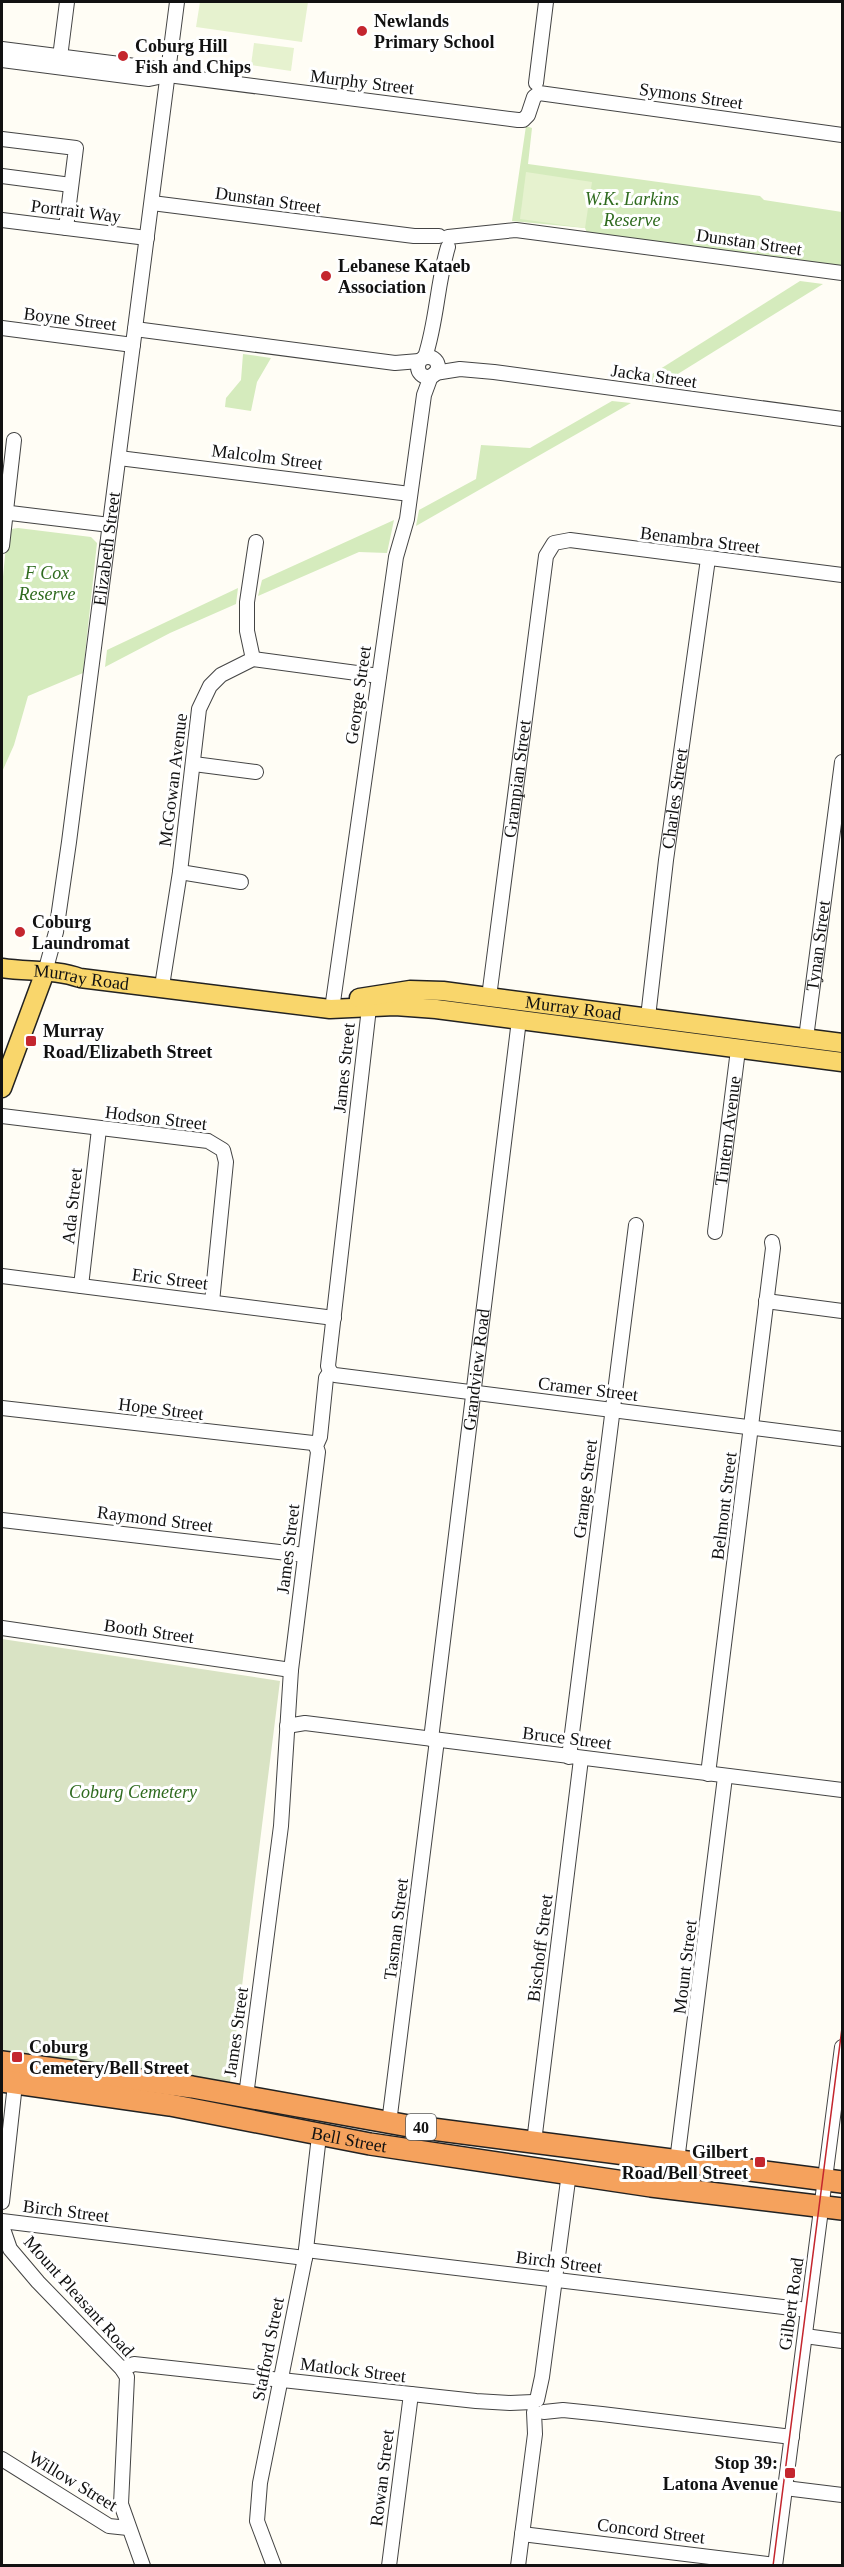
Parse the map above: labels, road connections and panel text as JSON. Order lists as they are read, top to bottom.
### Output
{
  "streets": {
    "highway": ["40", "Bell Street"],
    "main road": [
      "Elizabeth Street",
      "Grampian Street",
      "Charles Street",
      "Tynan Street",
      "Murray Road",
      "Tintern Avenue",
      "Grandview Road"
    ],
    "street": [
      "Murphy Street",
      "Symons Street",
      "Dunstan Street",
      "Portrait Way",
      "Boyne Street",
      "Jacka Street",
      "Malcolm Street",
      "Benambra Street",
      "George Street",
      "McGowan Avenue",
      "James Street",
      "Hodson Street",
      "Ada Street",
      "Eric Street",
      "Cramer Street",
      "Hope Street",
      "Grange Street",
      "Belmont Street",
      "Raymond Street",
      "Booth Street",
      "Bruce Street",
      "Tasman Street",
      "Bischoff Street",
      "Mount Street",
      "Birch Street",
      "Mount Pleasant Road",
      "Gilbert Road",
      "Stafford Street",
      "Matlock Street",
      "Rowan Street",
      "Willow Street",
      "Concord Street"
    ]
  },
  "crossings": [
    ["Murphy Street", "Symons Street"],
    ["Murphy Street", "Elizabeth Street"],
    ["Dunstan Street", "Elizabeth Street"],
    ["Dunstan Street", "George Street"],
    ["Portrait Way", "Elizabeth Street"],
    ["Boyne Street", "Elizabeth Street"],
    ["Jacka Street", "Elizabeth Street"],
    ["Jacka Street", "George Street"],
    ["Malcolm Street", "Elizabeth Street"],
    ["Malcolm Street", "George Street"],
    ["Benambra Street", "Grampian Street"],
    ["Benambra Street", "Charles Street"],
    ["Elizabeth Street", "Murray Road"],
    ["George Street", "Murray Road"],
    ["Grampian Street", "Murray Road"],
    ["McGowan Avenue", "Murray Road"],
    ["Charles Street", "Murray Road"],
    ["Tynan Street", "Murray Road"],
    ["Murray Road", "James Street"],
    ["Murray Road", "Tintern Avenue"],
    ["Murray Road", "Grandview Road"],
    ["James Street", "Eric Street"],
    ["James Street", "Cramer Street"],
    ["James Street", "Hope Street"],
    ["James Street", "Raymond Street"],
    ["James Street", "Booth Street"],
    ["James Street", "Bruce Street"],
    ["James Street", "Bell Street"],
    ["Hodson Street", "Ada Street"],
    ["Hodson Street", "Eric Street"],
    ["Ada Street", "Eric Street"],
    ["Grandview Road", "Cramer Street"],
    ["Grandview Road", "Bruce Street"],
    ["Grandview Road", "Tasman Street"],
    ["Cramer Street", "Grange Street"],
    ["Cramer Street", "Belmont Street"],
    ["Grange Street", "Bruce Street"],
    ["Grange Street", "Bischoff Street"],
    ["Belmont Street", "Bruce Street"],
    ["Bruce Street", "Tasman Street"],
    ["Bruce Street", "Bischoff Street"],
    ["Bruce Street", "Mount Street"],
    ["Tasman Street", "Bell Street"],
    ["Bischoff Street", "Bell Street"],
    ["Mount Street", "Bell Street"],
    ["Bell Street", "Gilbert Road"],
    ["Bell Street", "Stafford Street"],
    ["Birch Street", "Gilbert Road"],
    ["Birch Street", "Stafford Street"],
    ["Mount Pleasant Road", "Matlock Street"],
    ["Mount Pleasant Road", "Willow Street"],
    ["Gilbert Road", "Matlock Street"],
    ["Gilbert Road", "Concord Street"],
    ["Stafford Street", "Matlock Street"],
    ["Matlock Street", "Rowan Street"]
  ],
  "parks": ["W.K. Larkins Reserve", "F Cox Reserve", "Coburg Cemetery"],
  "places": {
    "other": [
      "Newlands Primary School",
      "Coburg Hill Fish and Chips",
      "Lebanese Kataeb Association",
      "Coburg Laundromat"
    ],
    "transit": [
      "Murray Road/Elizabeth Street",
      "Coburg Cemetery/Bell Street",
      "Gilbert Road/Bell Street",
      "Stop 39: Latona Avenue"
    ]
  }
}
